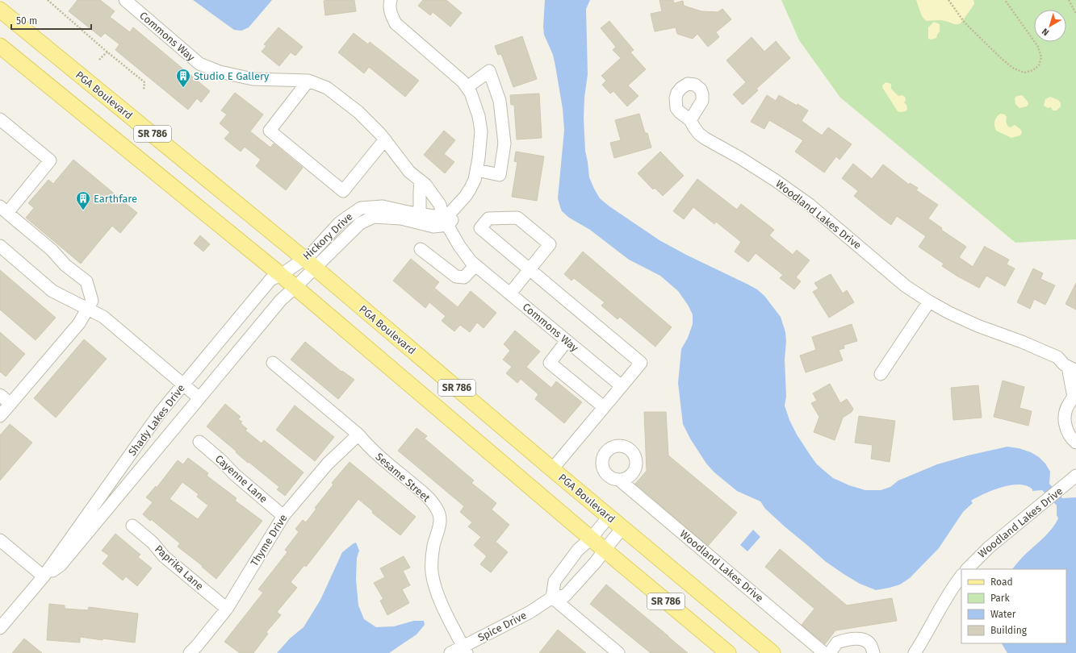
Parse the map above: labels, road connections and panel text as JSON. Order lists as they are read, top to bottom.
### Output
{
  "streets": {
    "main road": ["PGA Boulevard", "SR 786"],
    "street": [
      "Commons Way",
      "Woodland Lakes Drive",
      "Hickory Drive",
      "Shady Lakes Drive",
      "Sesame Street",
      "Cayenne Lane",
      "Thyme Drive",
      "Paprika Lane",
      "Spice Drive"
    ]
  },
  "crossings": [
    ["Commons Way", "Hickory Drive"],
    ["PGA Boulevard", "Hickory Drive"],
    ["PGA Boulevard", "Spice Drive"],
    ["SR 786", "Hickory Drive"],
    ["SR 786", "Shady Lakes Drive"],
    ["SR 786", "Spice Drive"],
    ["Hickory Drive", "Shady Lakes Drive"],
    ["Sesame Street", "Thyme Drive"],
    ["Sesame Street", "Spice Drive"],
    ["Cayenne Lane", "Thyme Drive"],
    ["Thyme Drive", "Paprika Lane"]
  ],
  "places": {
    "building": ["Studio E Gallery", "Earthfare"]
  },
  "legend": [
    "Road",
    "Park",
    "Water",
    "Building"
  ],
  "scale_bar": "50 m",
  "north": "bottom left"
}
